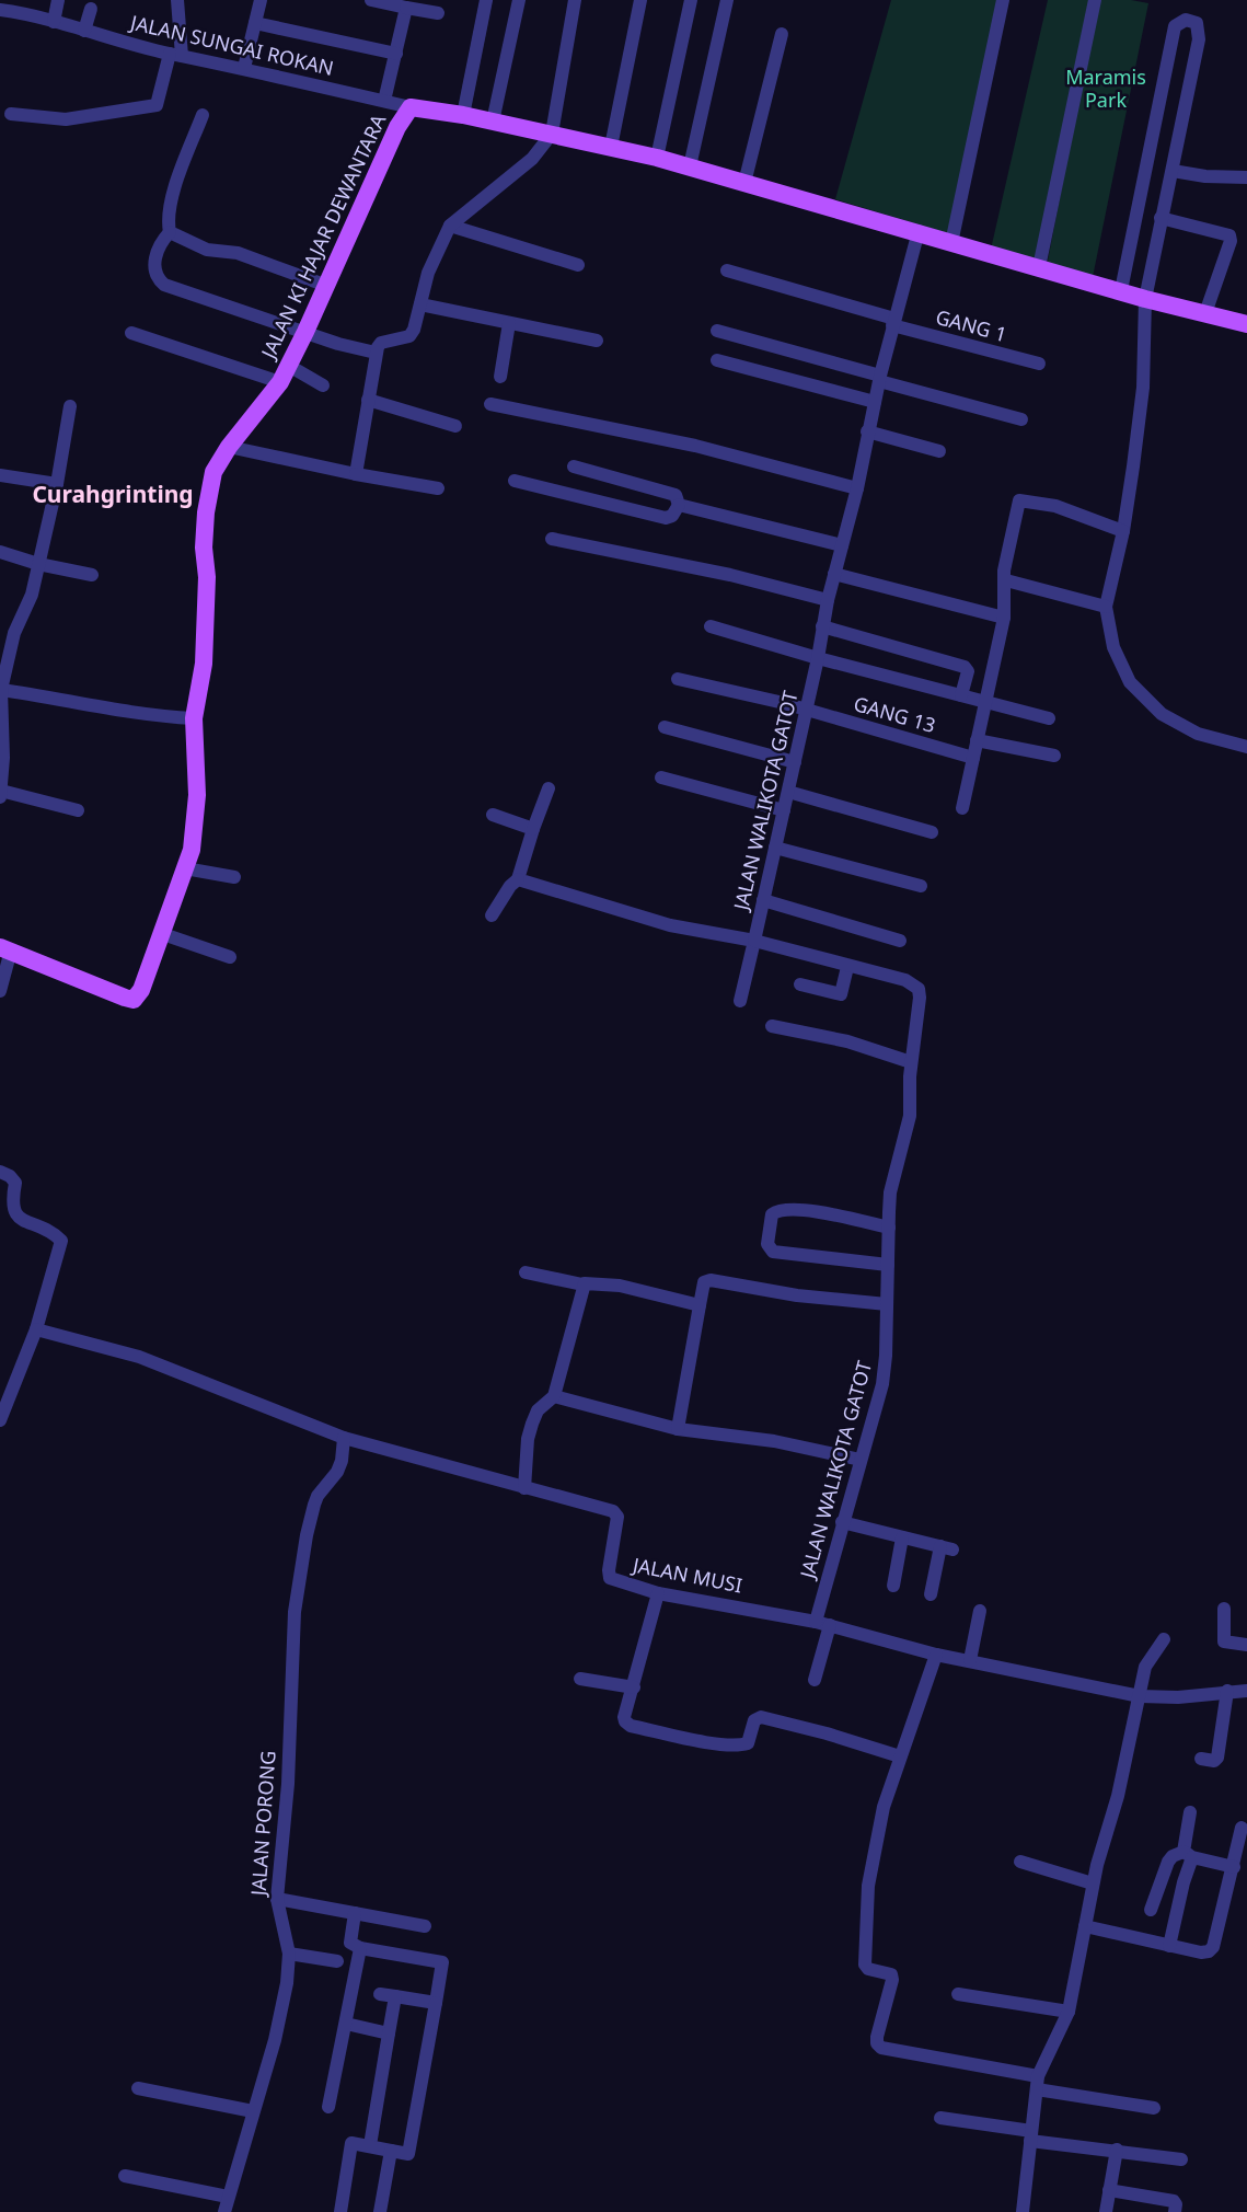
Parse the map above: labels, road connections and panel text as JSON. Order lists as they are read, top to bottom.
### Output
{
  "streets": {
    "main road": ["JALAN KI HAJAR DEWANTARA"],
    "street": [
      "JALAN SUNGAI ROKAN",
      "GANG 1",
      "GANG 13",
      "JALAN WALIKOTA GATOT",
      "JALAN MUSI",
      "JALAN PORONG"
    ]
  },
  "crossings": [
    ["JALAN SUNGAI ROKAN", "JALAN KI HAJAR DEWANTARA"],
    ["JALAN KI HAJAR DEWANTARA", "JALAN WALIKOTA GATOT"],
    ["GANG 1", "JALAN WALIKOTA GATOT"],
    ["GANG 13", "JALAN WALIKOTA GATOT"],
    ["JALAN WALIKOTA GATOT", "JALAN MUSI"],
    ["JALAN MUSI", "JALAN PORONG"]
  ],
  "districts": ["Curahgrinting"],
  "parks": ["Maramis Park"]
}
